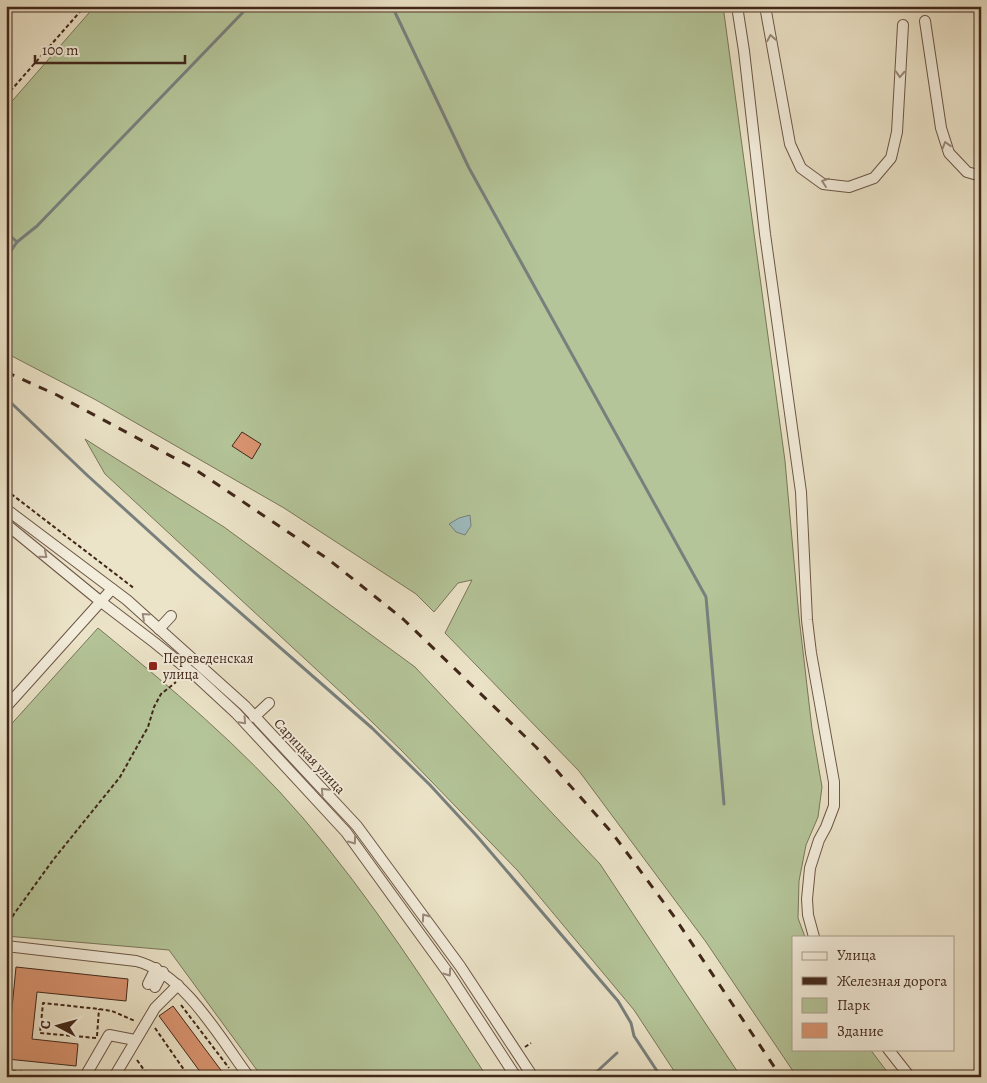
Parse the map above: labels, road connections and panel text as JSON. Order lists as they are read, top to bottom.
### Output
{
  "streets": {
    "street": ["Сарицкая улица"]
  },
  "places": {
    "transit": ["Переведенская улица"]
  },
  "legend": [
    "Улица",
    "Железная дорога",
    "Парк",
    "Здание"
  ],
  "scale_bar": "100 m",
  "north": "left"
}
